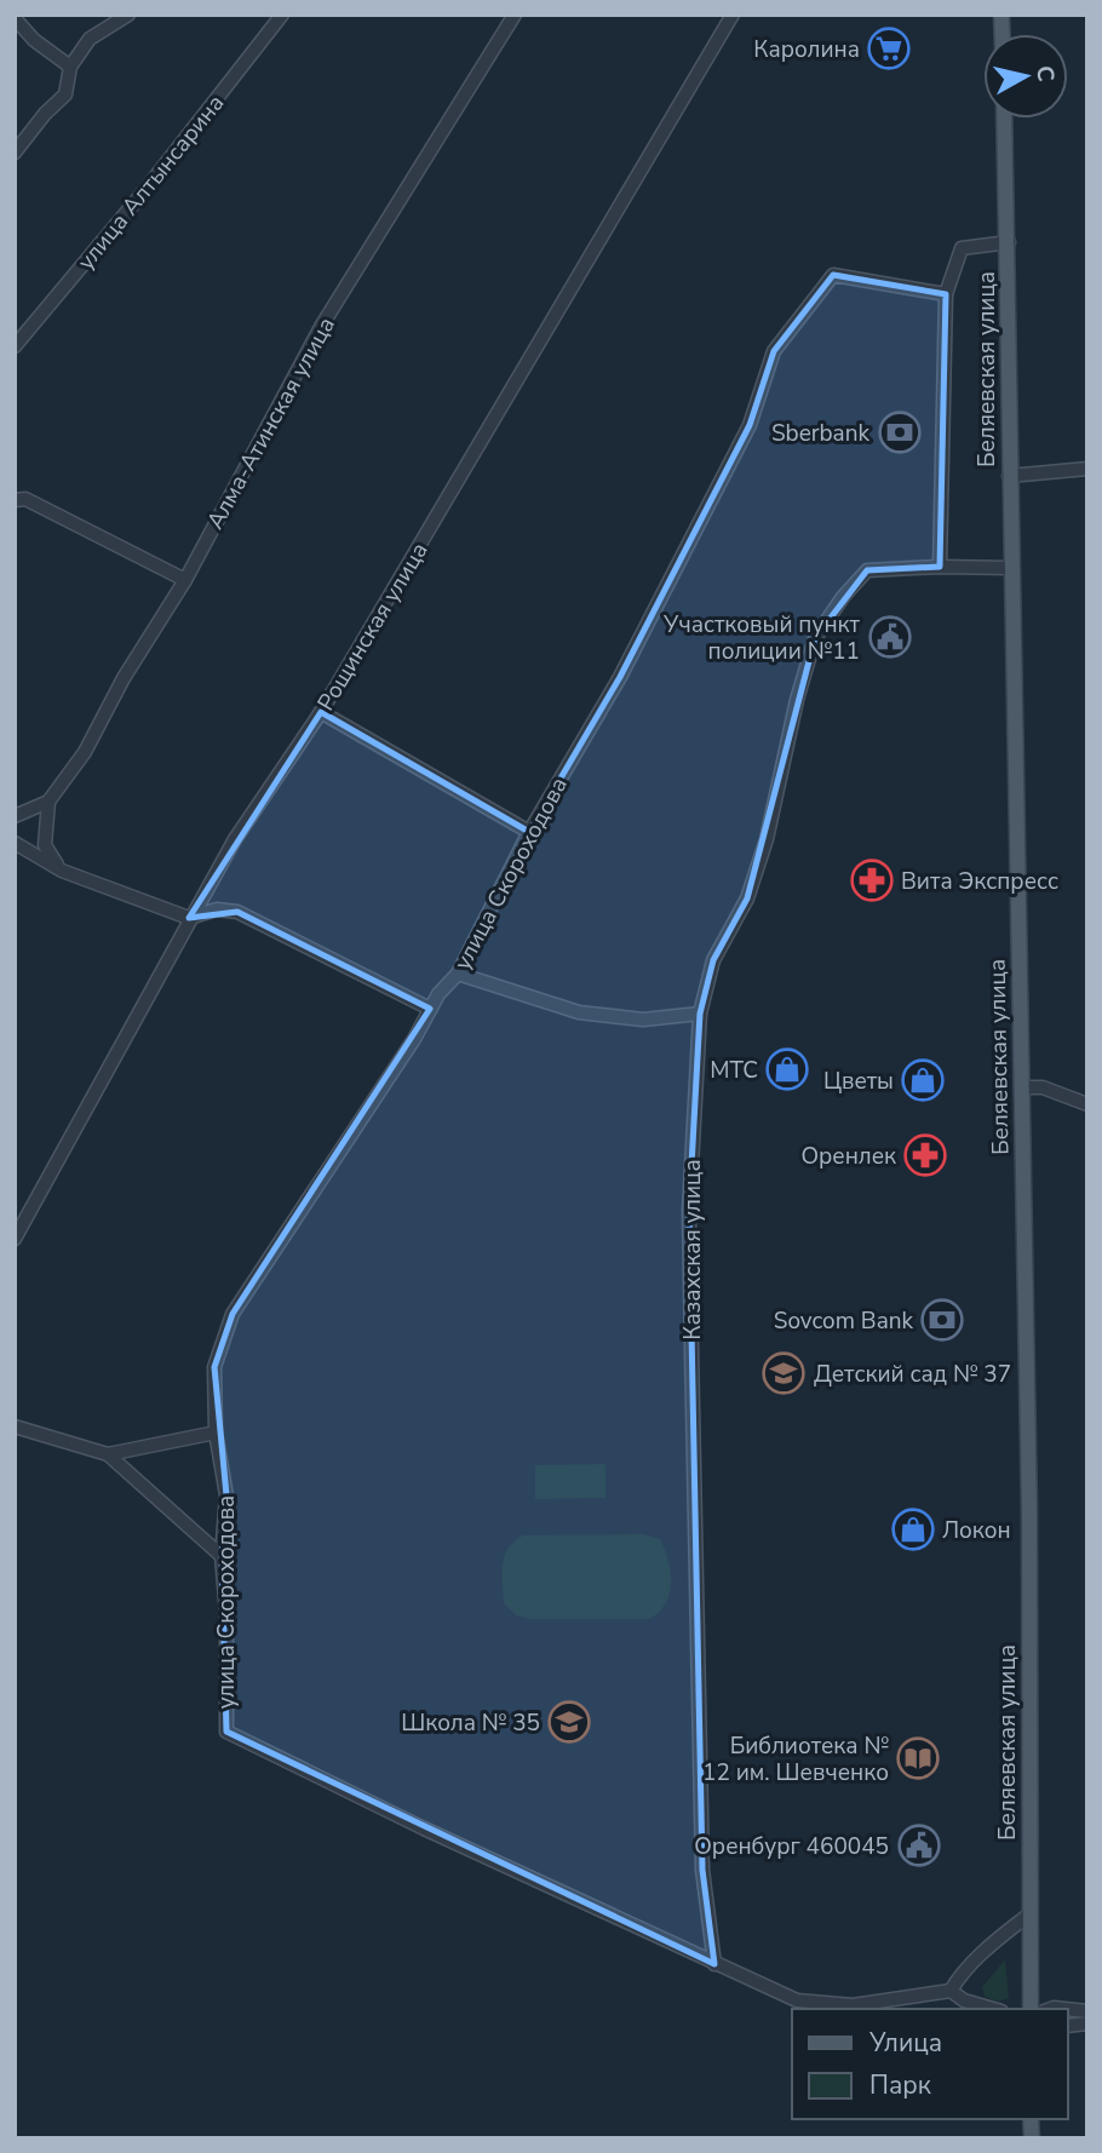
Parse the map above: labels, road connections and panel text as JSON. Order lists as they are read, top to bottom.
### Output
{
  "streets": {
    "main road": ["Беляевская улица"],
    "street": [
      "улица Алтынсарина",
      "Алма-Атинская улица",
      "Рощинская улица",
      "улица Скороходова",
      "Казахская улица"
    ]
  },
  "crossings": [
    ["улица Скороходова", "Казахская улица"]
  ],
  "places": {
    "supermarket": ["Каролина"],
    "bank": ["Sberbank", "Sovcom Bank"],
    "public building": ["Участковый пункт полиции №11", "Оренбург 460045"],
    "pharmacy": ["Вита Экспресс", "Оренлек"],
    "shop": ["МТС", "Цветы", "Локон"],
    "school or university": ["Детский сад № 37", "Школа № 35"],
    "library": ["Библиотека № 12 им. Шевченко"]
  },
  "legend": ["Улица", "Парк"],
  "north": "right"
}
